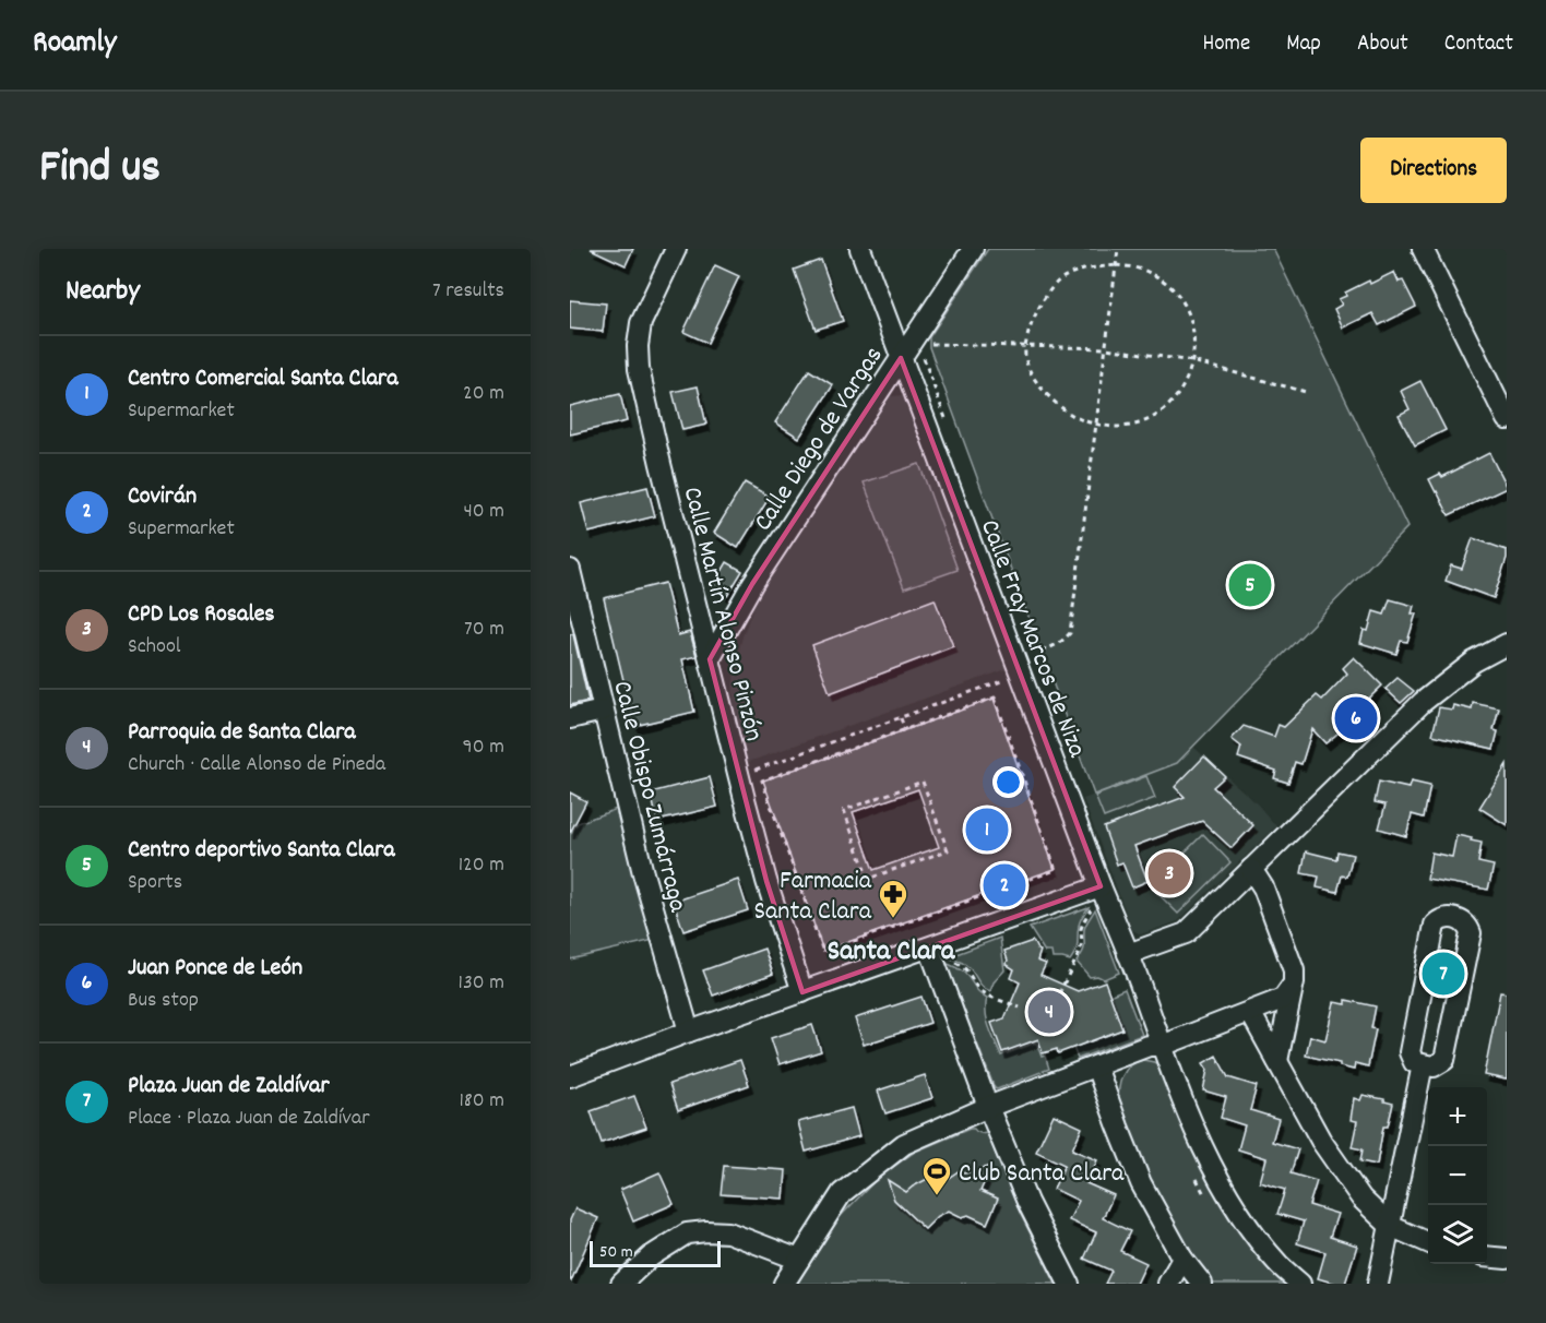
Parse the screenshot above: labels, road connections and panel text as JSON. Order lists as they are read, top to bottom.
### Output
{
  "streets": {
    "street": [
      "Calle Diego de Vargas",
      "Calle Martín Alonso Pinzón",
      "Calle Fray Marcos de Niza",
      "Calle Obispo Zumárraga"
    ]
  },
  "crossings": [
    ["Calle Diego de Vargas", "Calle Martín Alonso Pinzón"],
    ["Calle Diego de Vargas", "Calle Fray Marcos de Niza"]
  ],
  "districts": ["Santa Clara"],
  "places": {
    "pharmacy": ["Farmacia Santa Clara"],
    "sports": ["Club Santa Clara"]
  },
  "scale_bar": "50 m",
  "page": {
    "header": "Roamly",
    "nav": [
      "Home",
      "Map",
      "About",
      "Contact"
    ],
    "title": "Find us",
    "buttons": "Directions",
    "heading": ["Nearby", "7 results"],
    "list": [
      {
        "mark": "1",
        "name": "Centro Comercial Santa Clara",
        "note": "Supermarket",
        "value": "20 m"
      },
      {
        "mark": "2",
        "name": "Covirán",
        "note": "Supermarket",
        "value": "40 m"
      },
      {
        "mark": "3",
        "name": "CPD Los Rosales",
        "note": "School",
        "value": "70 m"
      },
      {
        "mark": "4",
        "name": "Parroquia de Santa Clara",
        "note": "Church · Calle Alonso de Pineda",
        "value": "90 m"
      },
      {
        "mark": "5",
        "name": "Centro deportivo Santa Clara",
        "note": "Sports",
        "value": "120 m"
      },
      {
        "mark": "6",
        "name": "Juan Ponce de León",
        "note": "Bus stop",
        "value": "130 m"
      },
      {
        "mark": "7",
        "name": "Plaza Juan de Zaldívar",
        "note": "Place · Plaza Juan de Zaldívar",
        "value": "180 m"
      }
    ],
    "pins": [
      "5",
      "6",
      "1",
      "3",
      "2",
      "7",
      "4"
    ],
    "map_buttons": ["+", "−"],
    "scale": "50 m"
  }
}
